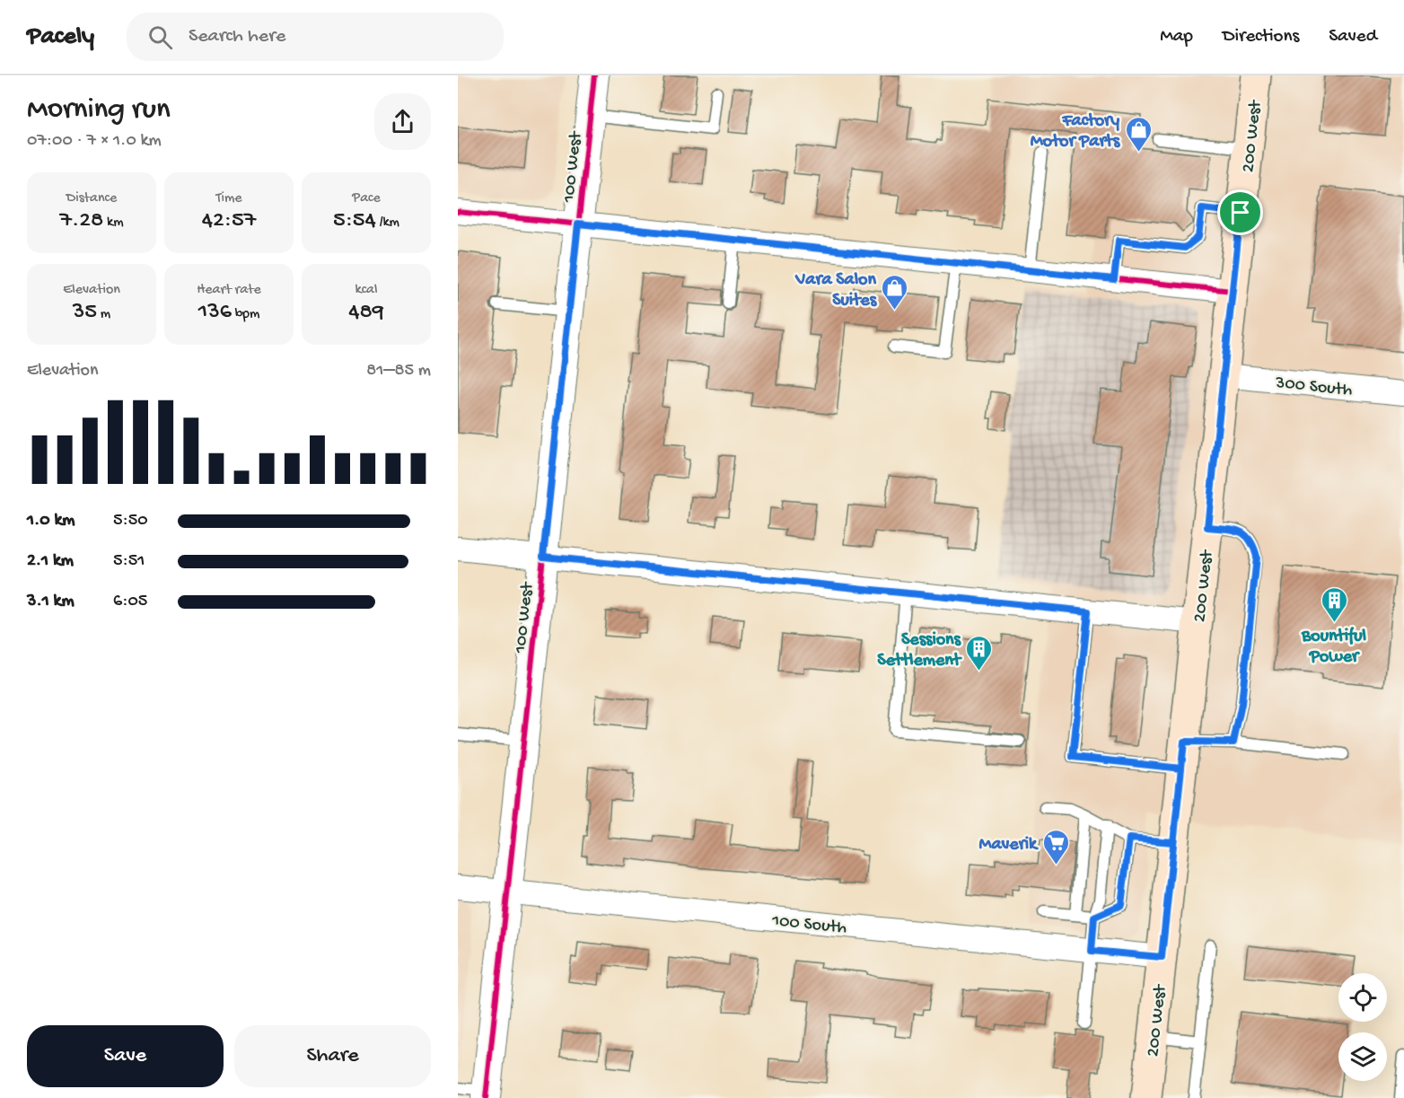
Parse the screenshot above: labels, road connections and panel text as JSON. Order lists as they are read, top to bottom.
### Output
{
  "streets": {
    "main road": ["200 West"],
    "street": ["100 West", "300 South", "100 South"]
  },
  "crossings": [
    ["200 West", "300 South"],
    ["200 West", "100 South"],
    ["100 West", "100 South"]
  ],
  "places": {
    "shop": ["Factory Motor Parts", "Vara Salon Suites"],
    "building": ["Bountiful Power", "Sessions Settlement"],
    "supermarket": ["Maverik"]
  },
  "page": {
    "header": "Pacely",
    "search": "Search here",
    "nav": ["Map", "Directions", "Saved"],
    "heading": ["Morning run", "07:00 · 7 × 1.0 km"],
    "stats": [
      ["Distance", "7.28 km"],
      ["Time", "42:57"],
      ["Pace", "5:54 /km"],
      ["Elevation", "35 m"],
      ["Heart rate", "136 bpm"],
      ["kcal", "489"]
    ],
    "chart": ["Elevation", "81–85 m"],
    "list": [
      {
        "name": "1.0 km",
        "note": "5:50"
      },
      {
        "name": "2.1 km",
        "note": "5:51"
      },
      {
        "name": "3.1 km",
        "note": "6:05"
      }
    ],
    "buttons": ["Save", "Share"]
  }
}
